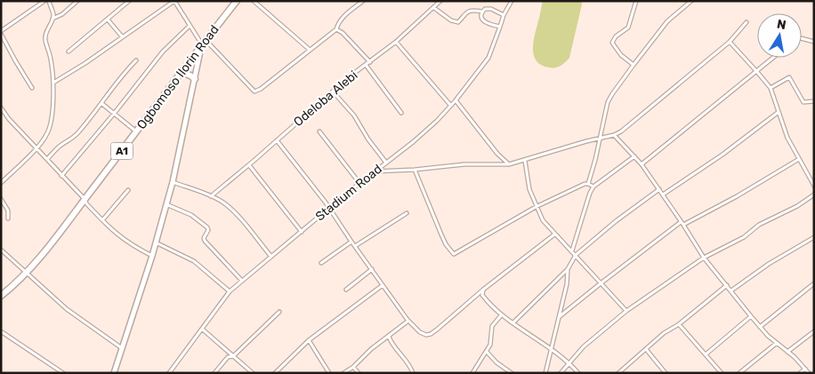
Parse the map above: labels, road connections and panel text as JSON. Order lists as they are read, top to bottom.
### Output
{
  "streets": {
    "highway": ["Ogbomoso Ilorin Road", "A1"],
    "street": ["Odeloba Alebi", "Stadium Road"]
  },
  "north": "top"
}
